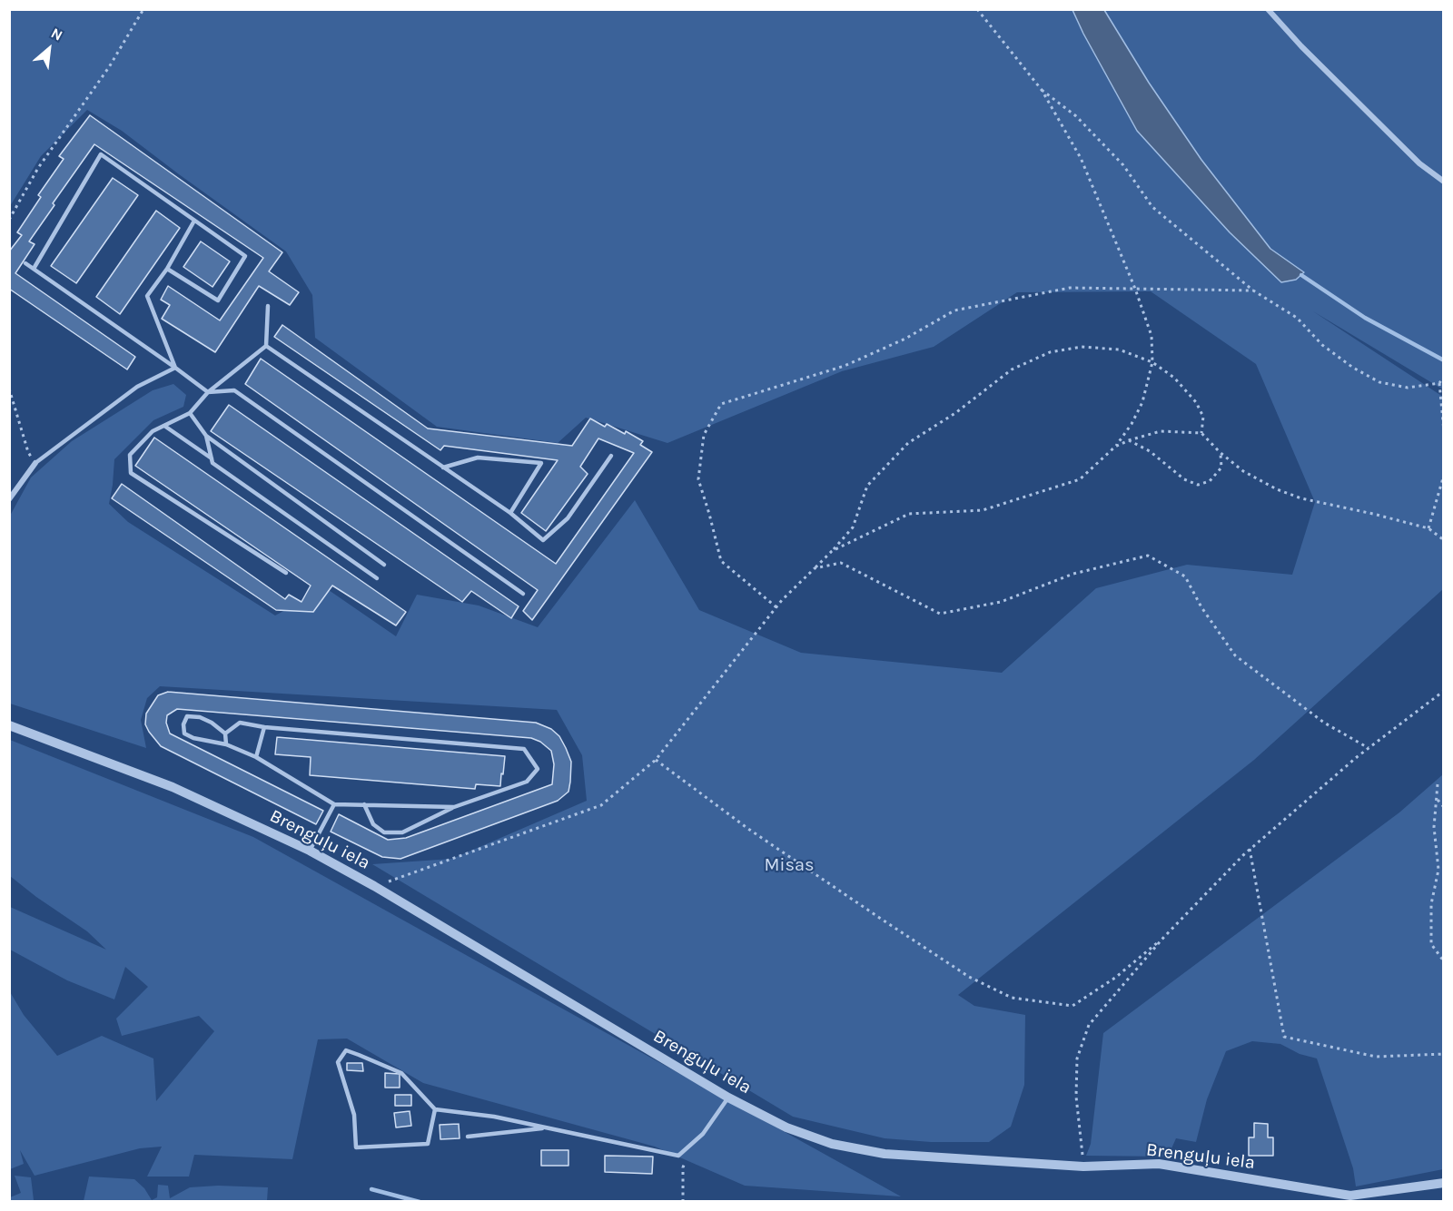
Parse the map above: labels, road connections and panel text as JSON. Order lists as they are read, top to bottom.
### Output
{
  "streets": {
    "street": ["Brenguļu iela"]
  },
  "parks": ["Misas"],
  "north": "top right"
}
